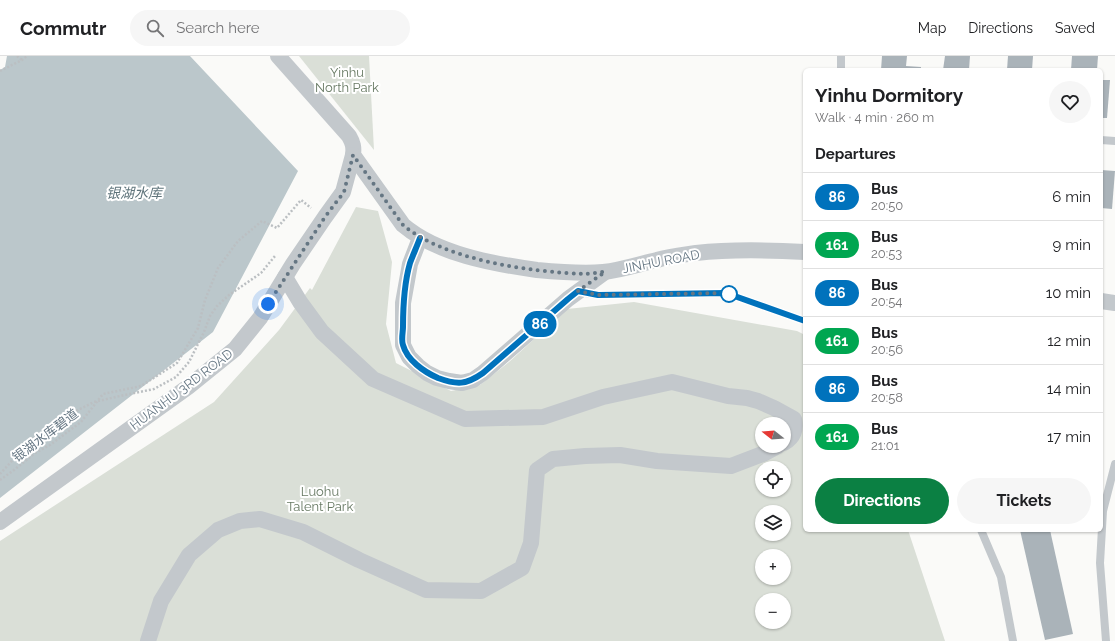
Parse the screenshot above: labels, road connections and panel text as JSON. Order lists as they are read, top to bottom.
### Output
{
  "streets": {
    "street": ["JINHU ROAD", "HUANHU 3RD ROAD"],
    "path": ["银湖水库碧道"]
  },
  "crossings": [
    ["JINHU ROAD", "HUANHU 3RD ROAD"]
  ],
  "water": ["银湖水库"],
  "parks": ["Yinhu North Park", "Luohu Talent Park"],
  "lines": ["bus line 86"],
  "north": "left",
  "page": {
    "header": "Commutr",
    "search": "Search here",
    "nav": ["Map", "Directions", "Saved"],
    "on_map": "86",
    "heading": [
      ["Yinhu Dormitory", "Walk · 4 min · 260 m"],
      "Departures"
    ],
    "list": [
      {
        "mark": "86",
        "name": "Bus",
        "note": "20:50",
        "value": "6 min"
      },
      {
        "mark": "161",
        "name": "Bus",
        "note": "20:53",
        "value": "9 min"
      },
      {
        "mark": "86",
        "name": "Bus",
        "note": "20:54",
        "value": "10 min"
      },
      {
        "mark": "161",
        "name": "Bus",
        "note": "20:56",
        "value": "12 min"
      },
      {
        "mark": "86",
        "name": "Bus",
        "note": "20:58",
        "value": "14 min"
      },
      {
        "mark": "161",
        "name": "Bus",
        "note": "21:01",
        "value": "17 min"
      }
    ],
    "map_buttons": ["+", "−"],
    "buttons": ["Directions", "Tickets"]
  }
}
